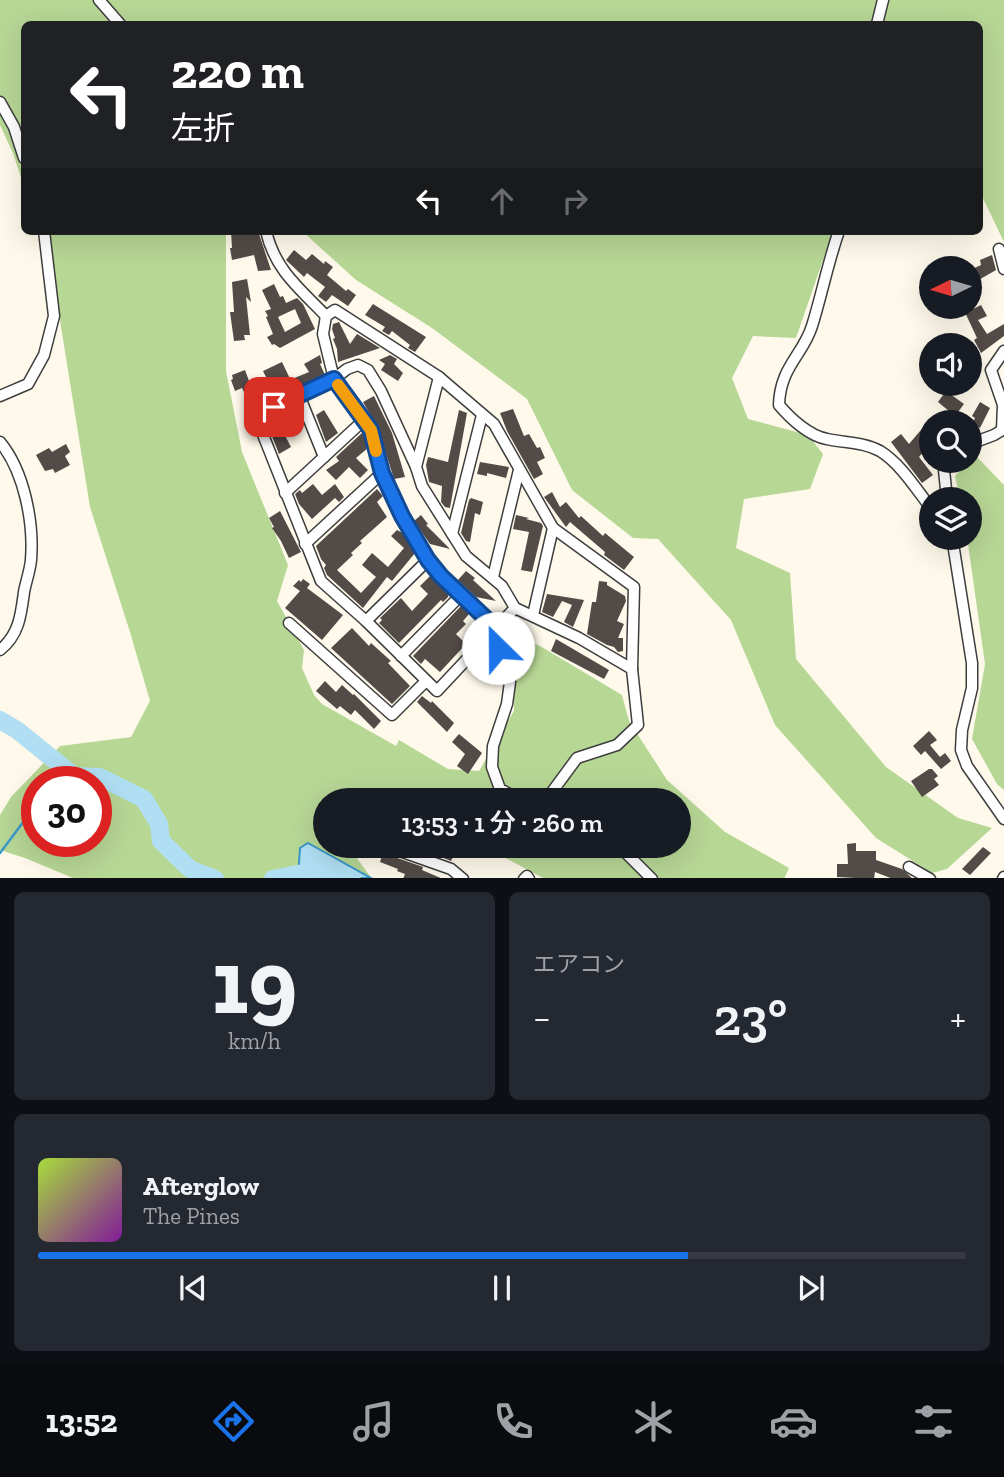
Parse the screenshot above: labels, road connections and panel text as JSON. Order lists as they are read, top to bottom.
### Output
{
  "north": "left",
  "page": {
    "turn": ["220 m", "左折"],
    "limit": "30",
    "trip": "13:53 · 1 分 · 260 m",
    "tile": [
      ["19", "km/h"],
      "エアコン"
    ],
    "heat": ["−", "23°", "+"],
    "song": ["Afterglow", "The Pines"],
    "tabs": "13:52"
  }
}
